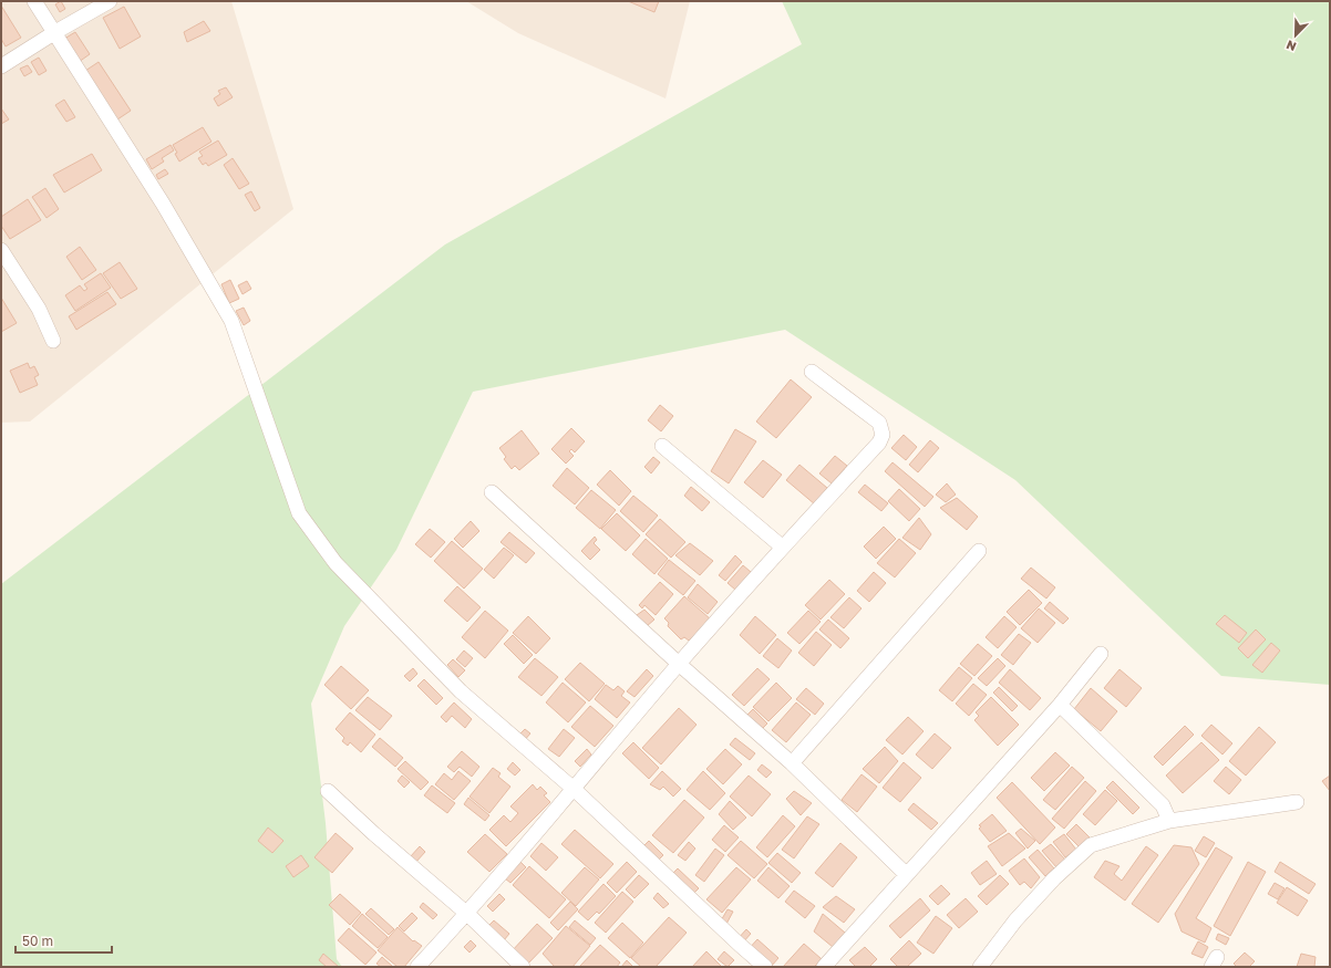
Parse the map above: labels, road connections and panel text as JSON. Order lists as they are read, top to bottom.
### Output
{
  "scale_bar": "50 m",
  "north": "bottom left"
}
